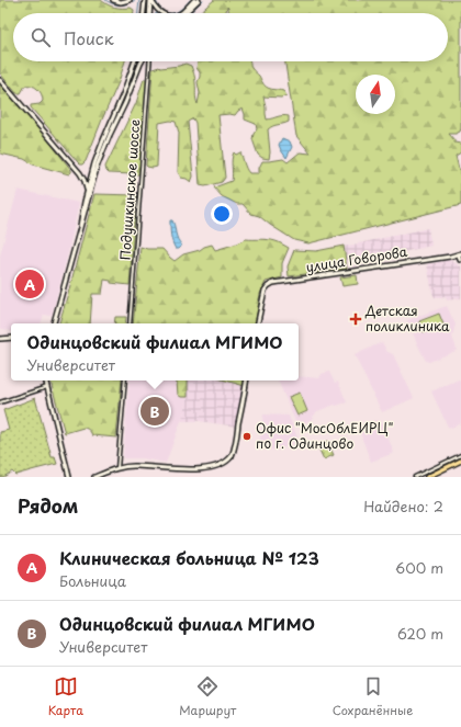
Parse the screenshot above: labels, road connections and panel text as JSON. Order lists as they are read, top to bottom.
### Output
{
  "streets": {
    "main road": ["улица Говорова"],
    "street": ["Подушкинское шоссе"]
  },
  "places": {
    "health": ["Детская поликлиника"],
    "other": ["Офис \"МосОблЕИРЦ\" по г. Одинцово"]
  },
  "north": "top",
  "page": {
    "search": "Поиск",
    "pins": ["A", "B"],
    "popup": ["Одинцовский филиал МГИМО", "Университет"],
    "heading": ["Рядом", "Найдено: 2"],
    "list": [
      {
        "mark": "A",
        "name": "Клиническая больница № 123",
        "note": "Больница",
        "value": "600 m"
      },
      {
        "mark": "B",
        "name": "Одинцовский филиал МГИМО",
        "note": "Университет",
        "value": "620 m"
      }
    ],
    "nav": ["Карта", "Маршрут", "Сохранённые"]
  }
}
